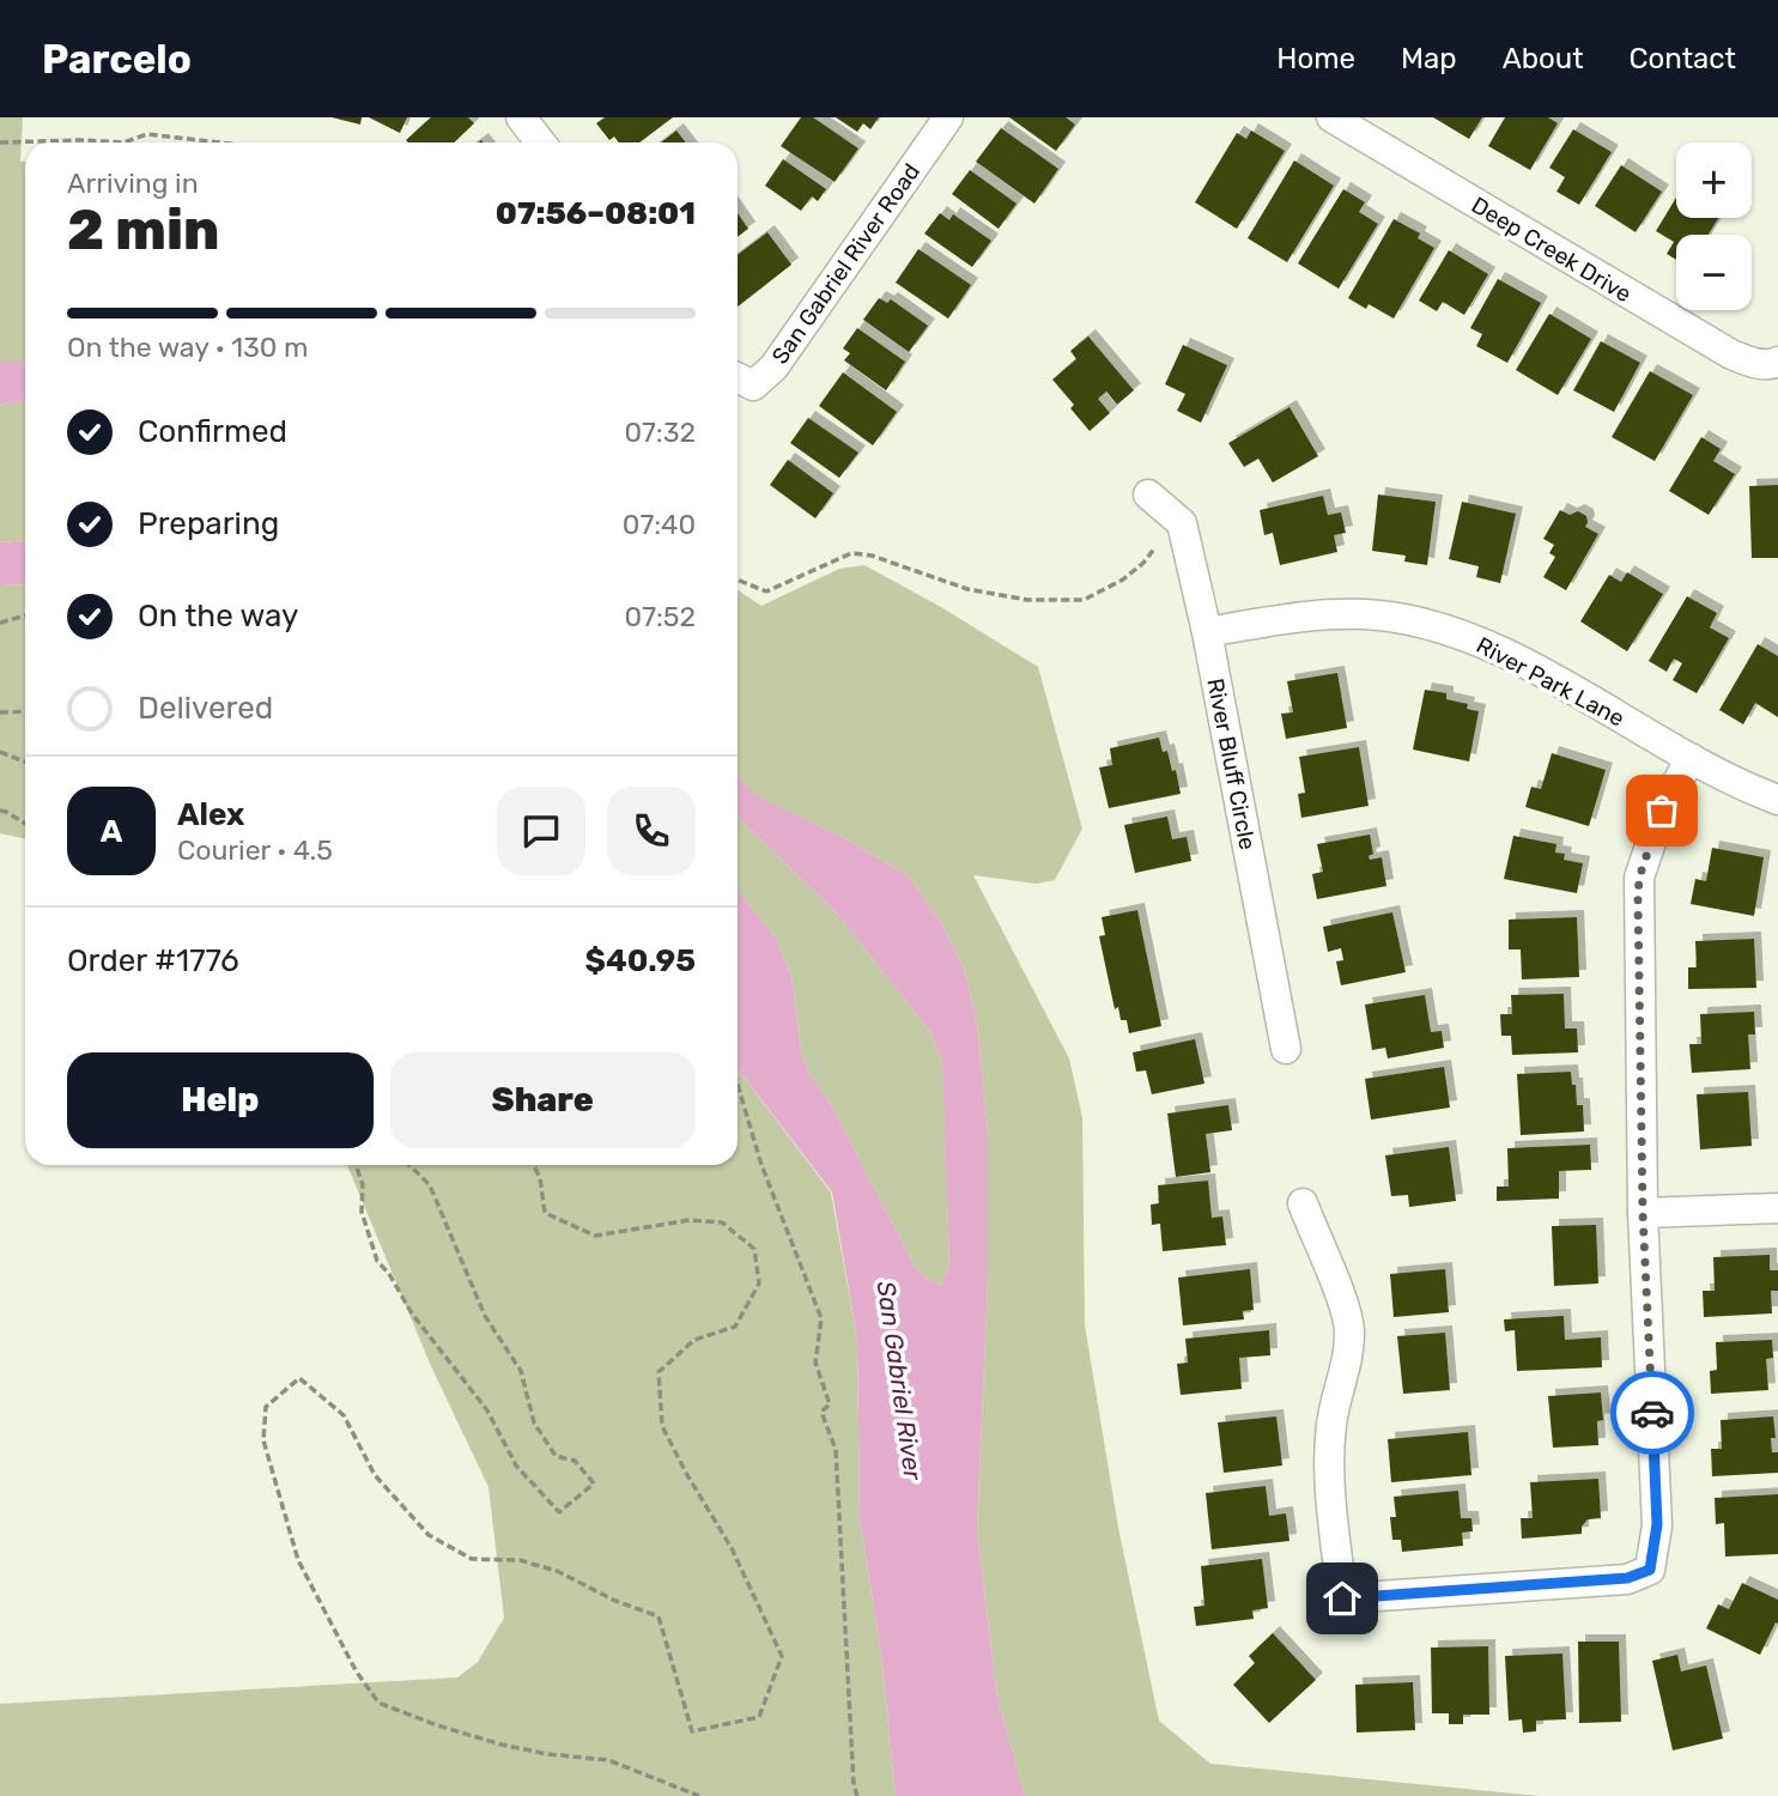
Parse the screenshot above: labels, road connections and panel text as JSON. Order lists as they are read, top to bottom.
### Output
{
  "streets": {
    "street": [
      "Deep Creek Drive",
      "San Gabriel River Road",
      "River Park Lane",
      "River Bluff Circle"
    ]
  },
  "crossings": [
    ["River Park Lane", "River Bluff Circle"]
  ],
  "water": ["San Gabriel River"],
  "page": {
    "header": "Parcelo",
    "nav": [
      "Home",
      "Map",
      "About",
      "Contact"
    ],
    "map_buttons": ["+", "−"],
    "heading": ["2 min", "Arriving in", "07:56–08:01"],
    "panel": [
      "Alex",
      "Courier · 4.5",
      "Order #1776",
      "$40.95"
    ],
    "bar": "On the way · 130 m",
    "list": [
      ["Confirmed", "07:32"],
      ["Preparing", "07:40"],
      ["On the way", "07:52"],
      "Delivered"
    ],
    "round": "A",
    "buttons": ["Help", "Share"]
  }
}
